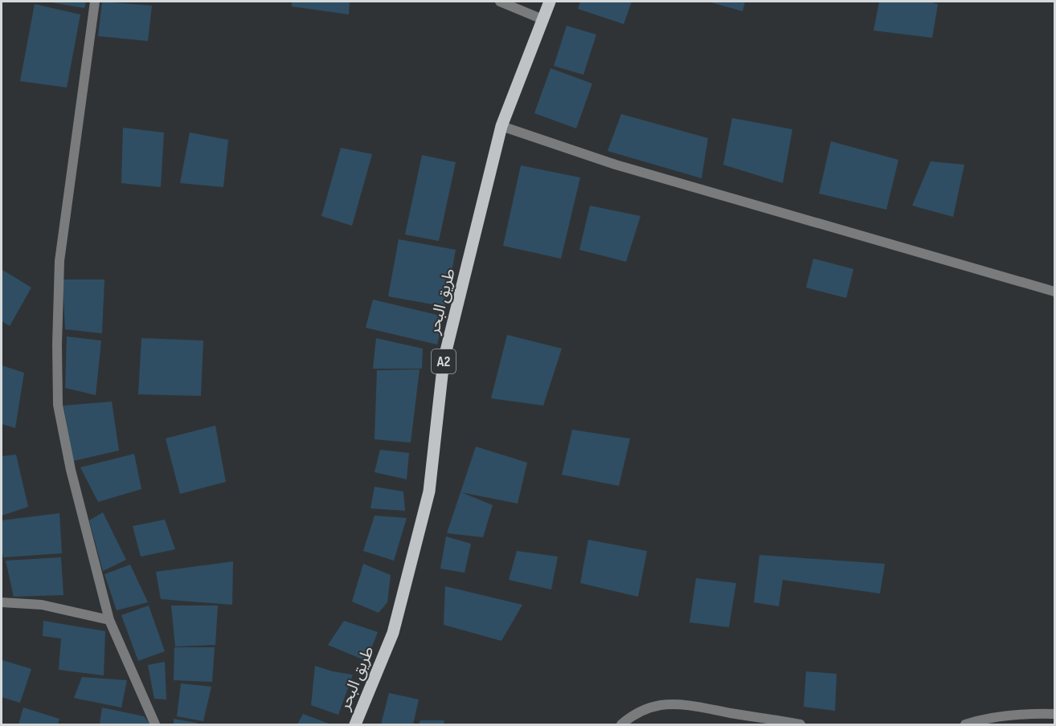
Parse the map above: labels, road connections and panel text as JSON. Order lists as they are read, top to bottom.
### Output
{
  "streets": {
    "main road": ["طريق البحر", "A2"]
  }
}
